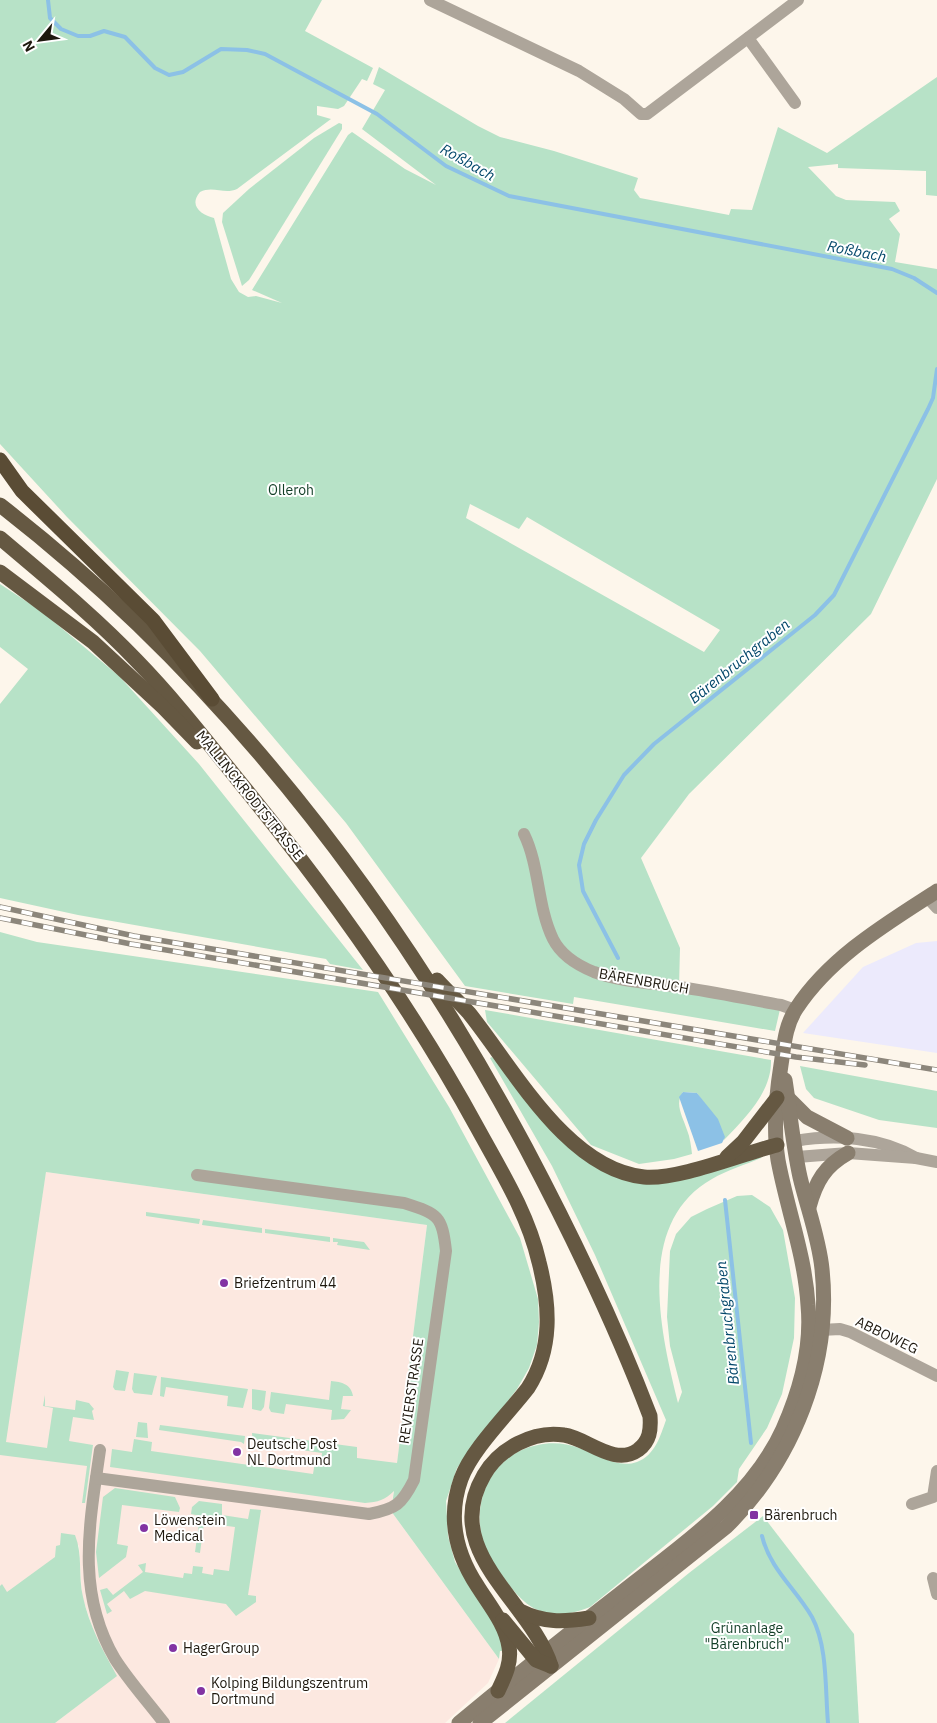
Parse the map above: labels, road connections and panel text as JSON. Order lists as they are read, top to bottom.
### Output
{
  "streets": {
    "highway": ["MALLINCKRODTSTRASSE"],
    "street": ["BÄRENBRUCH", "ABBOWEG", "REVIERSTRASSE"]
  },
  "water": ["Roßbach", "Bärenbruchgraben"],
  "parks": ["Olleroh", "Grünanlage \"Bärenbruch\""],
  "places": {
    "other": [
      "Briefzentrum 44",
      "Deutsche Post NL Dortmund",
      "Löwenstein Medical",
      "HagerGroup",
      "Kolping Bildungszentrum Dortmund"
    ],
    "transit": ["Bärenbruch"]
  },
  "north": "bottom left"
}
